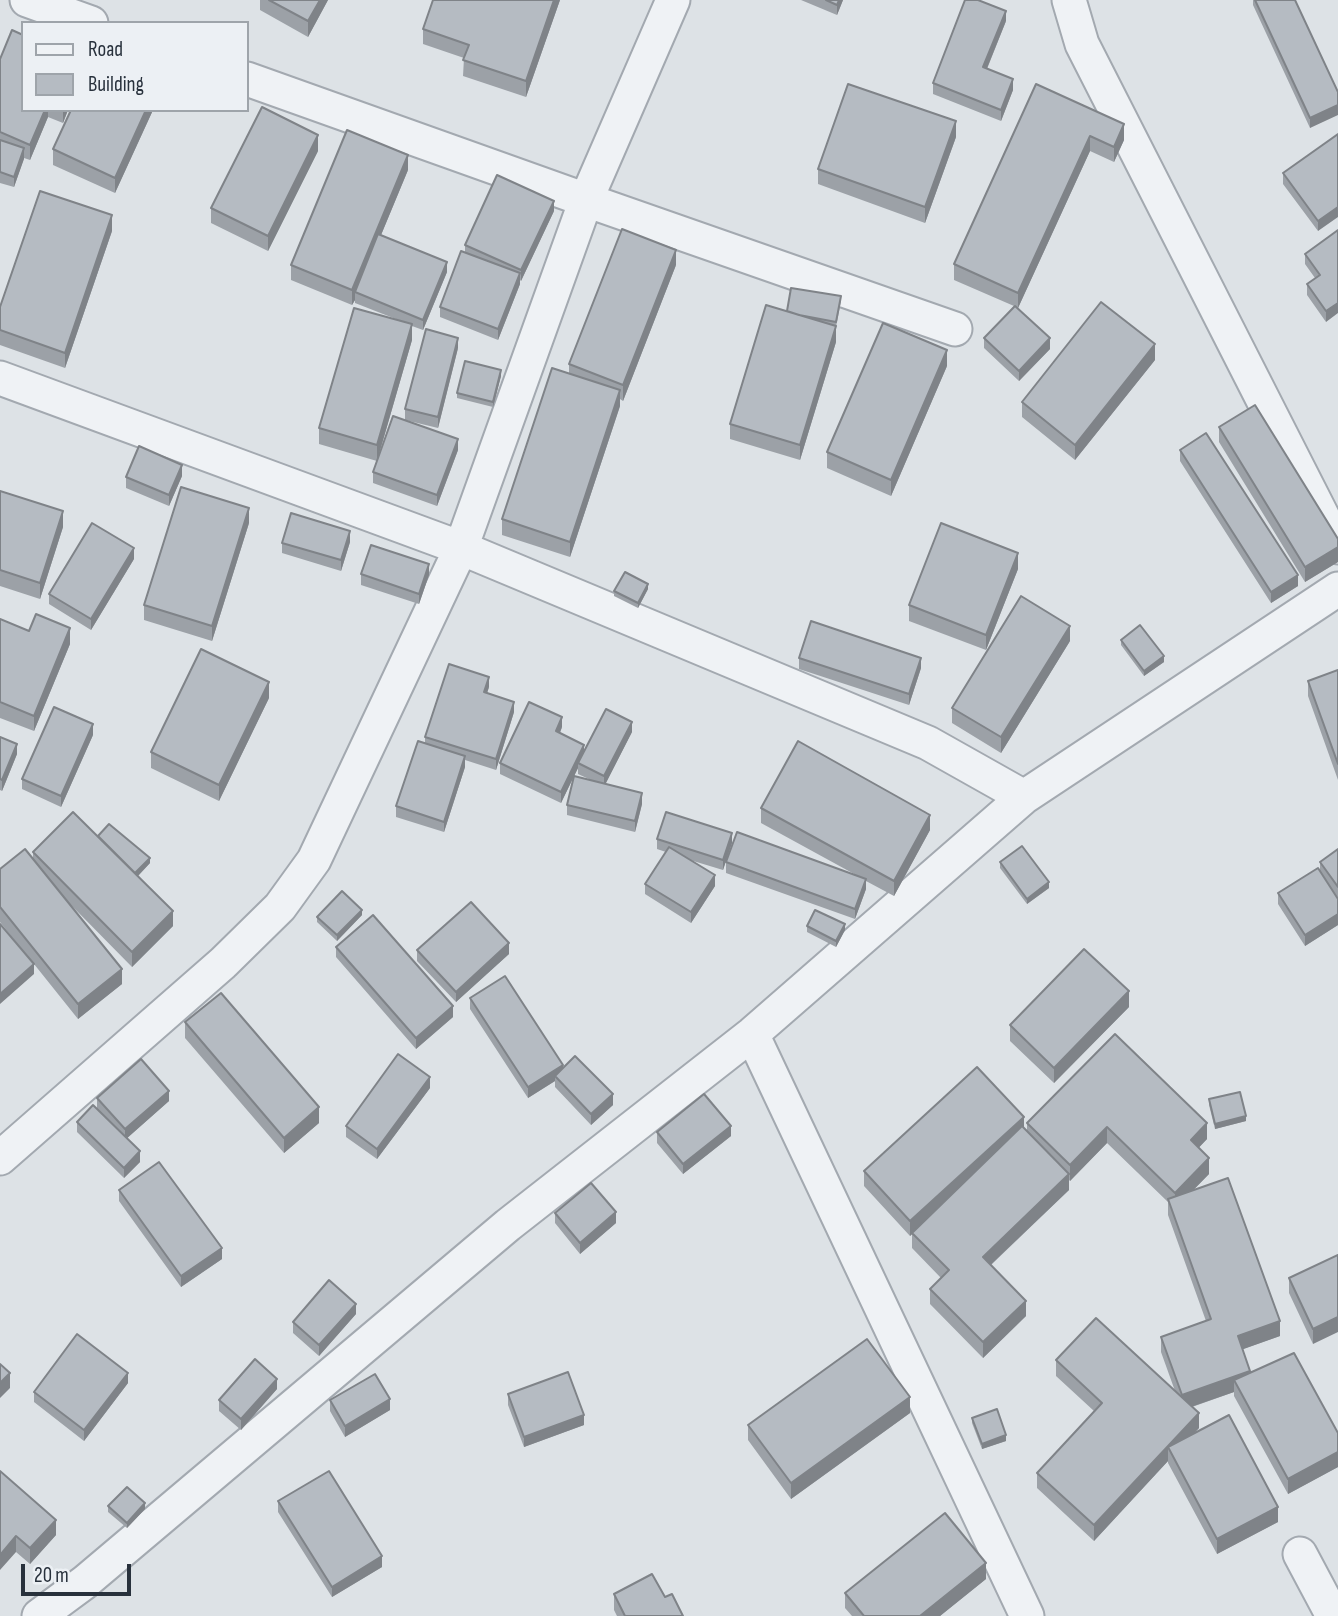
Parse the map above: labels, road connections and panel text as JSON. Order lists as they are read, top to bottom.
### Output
{
  "legend": ["Road", "Building"],
  "scale_bar": "20 m"
}
